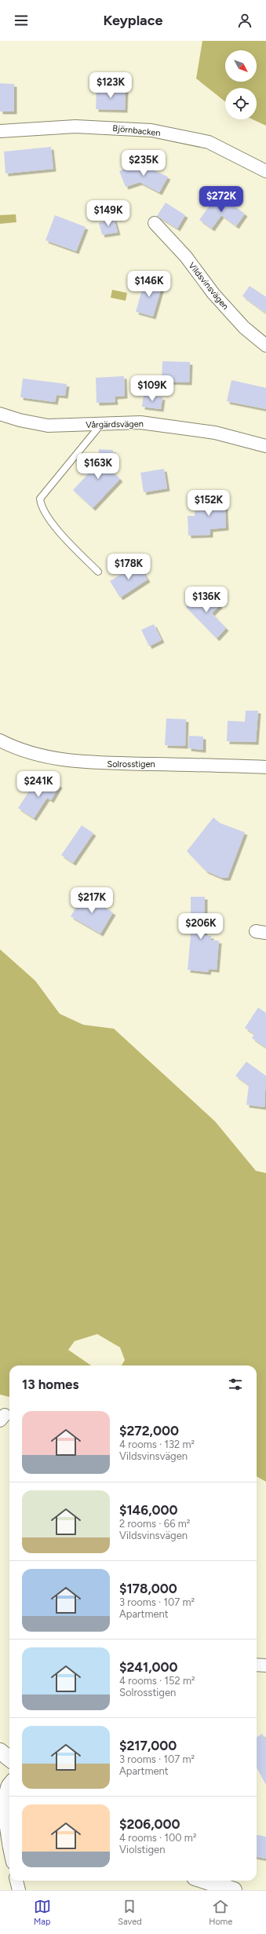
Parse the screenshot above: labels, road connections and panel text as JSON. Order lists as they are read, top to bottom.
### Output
{
  "streets": {
    "street": [
      "Björnbacken",
      "Vildsvinsvägen",
      "Vårgärdsvägen",
      "Solrosstigen"
    ]
  },
  "north": "bottom right",
  "page": {
    "header": "Keyplace",
    "price": [
      "$123K",
      "$235K",
      "$272K",
      "$149K",
      "$146K",
      "$109K",
      "$163K",
      "$152K",
      "$178K",
      "$136K",
      "$241K",
      "$217K",
      "$206K"
    ],
    "heading": "13 homes",
    "list": [
      {
        "name": "$272,000",
        "note": "4 rooms · 132 m² · Vildsvinsvägen"
      },
      {
        "name": "$146,000",
        "note": "2 rooms · 66 m² · Vildsvinsvägen"
      },
      {
        "name": "$178,000",
        "note": "3 rooms · 107 m² · Apartment"
      },
      {
        "name": "$241,000",
        "note": "4 rooms · 152 m² · Solrosstigen"
      },
      {
        "name": "$217,000",
        "note": "3 rooms · 107 m² · Apartment"
      },
      {
        "name": "$206,000",
        "note": "4 rooms · 100 m² · Violstigen"
      }
    ],
    "tabs": ["Map", "Saved", "Home"]
  }
}
